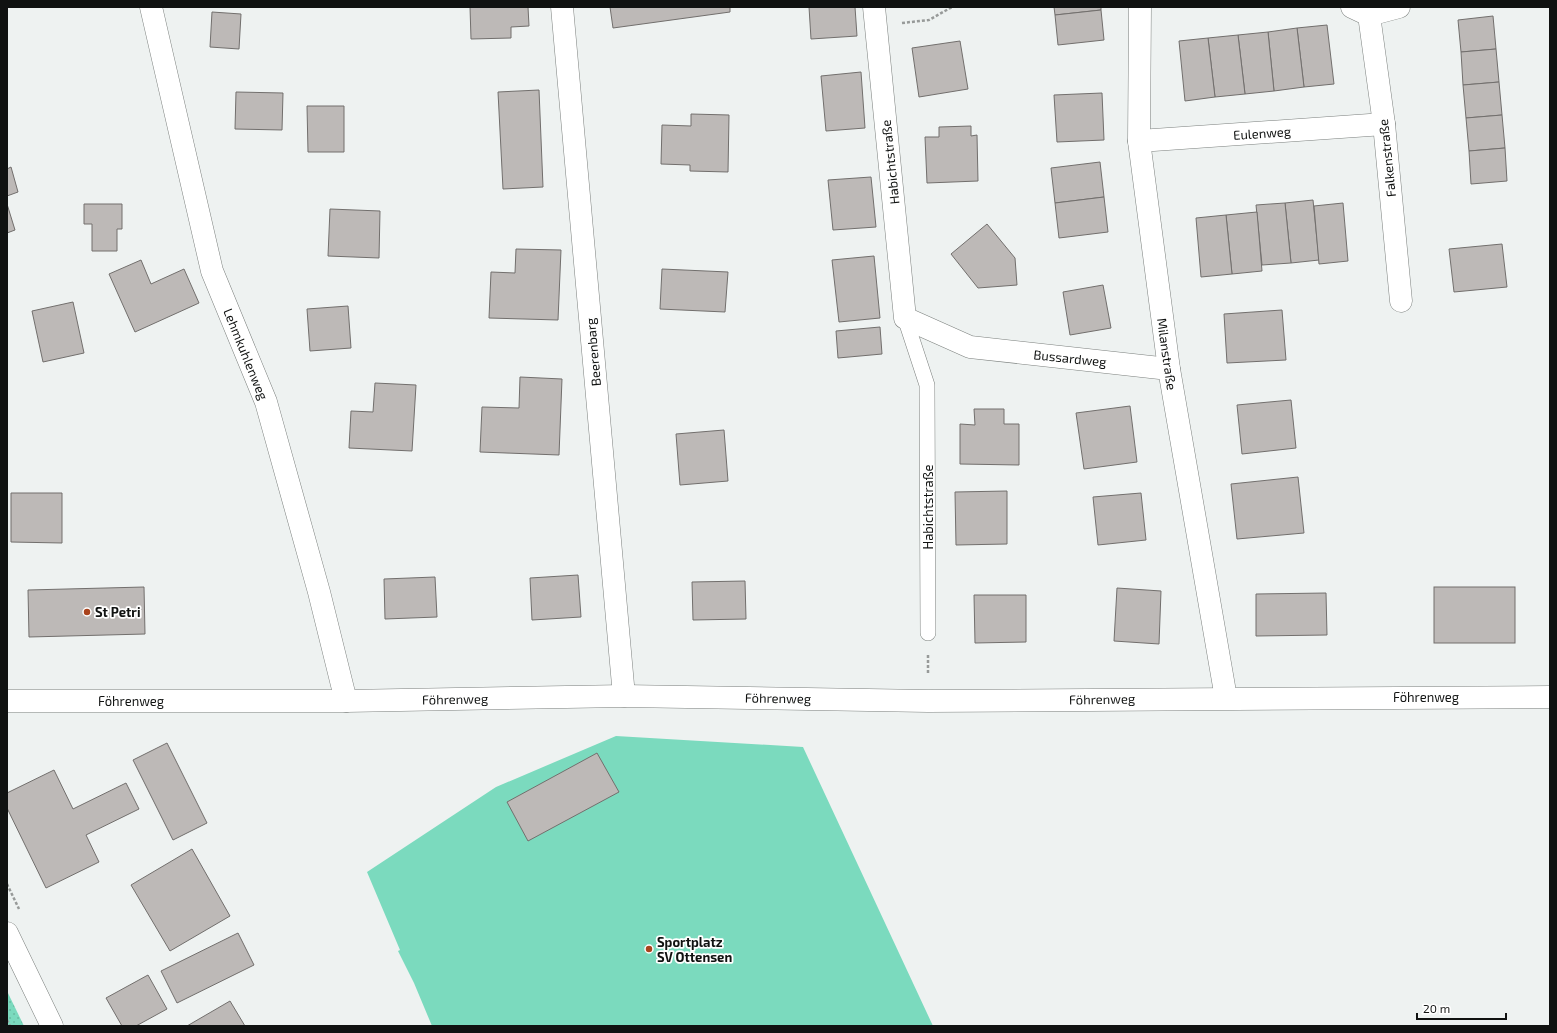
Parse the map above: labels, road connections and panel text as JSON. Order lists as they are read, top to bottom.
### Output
{
  "streets": {
    "street": [
      "Eulenweg",
      "Falkenstraße",
      "Habichtstraße",
      "Beerenbarg",
      "Lehmkuhlenweg",
      "Milanstraße",
      "Bussardweg",
      "Föhrenweg"
    ]
  },
  "crossings": [
    ["Eulenweg", "Falkenstraße"],
    ["Eulenweg", "Milanstraße"],
    ["Habichtstraße", "Bussardweg"],
    ["Beerenbarg", "Föhrenweg"],
    ["Lehmkuhlenweg", "Föhrenweg"],
    ["Milanstraße", "Bussardweg"],
    ["Milanstraße", "Föhrenweg"]
  ],
  "places": ["St Petri", "Sportplatz SV Ottensen"],
  "scale_bar": "20 m"
}
